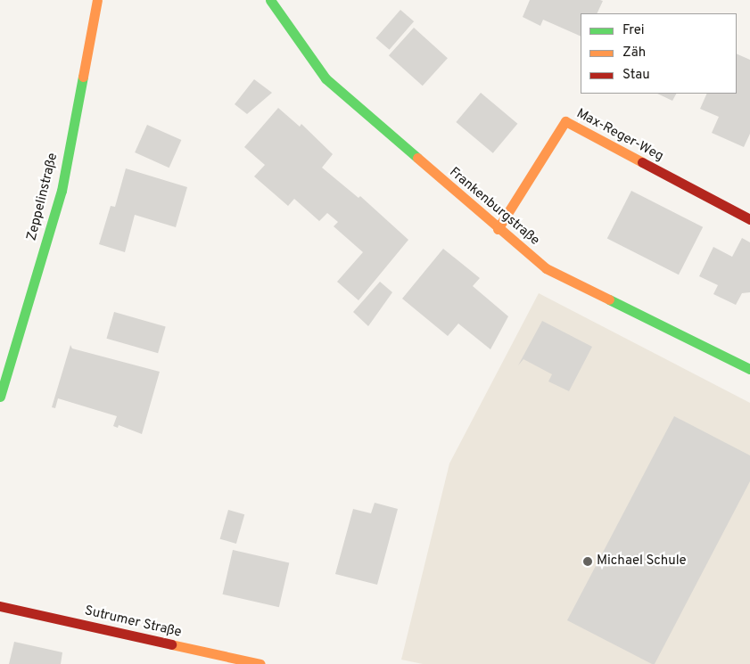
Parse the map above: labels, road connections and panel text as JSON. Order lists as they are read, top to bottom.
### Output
{
  "streets": {
    "street": [
      "Max-Reger-Weg",
      "Zeppelinstraße",
      "Frankenburgstraße",
      "Sutrumer Straße"
    ]
  },
  "crossings": [
    ["Max-Reger-Weg", "Frankenburgstraße"]
  ],
  "places": ["Michael Schule"],
  "legend": ["Frei", "Zäh", "Stau"]
}
